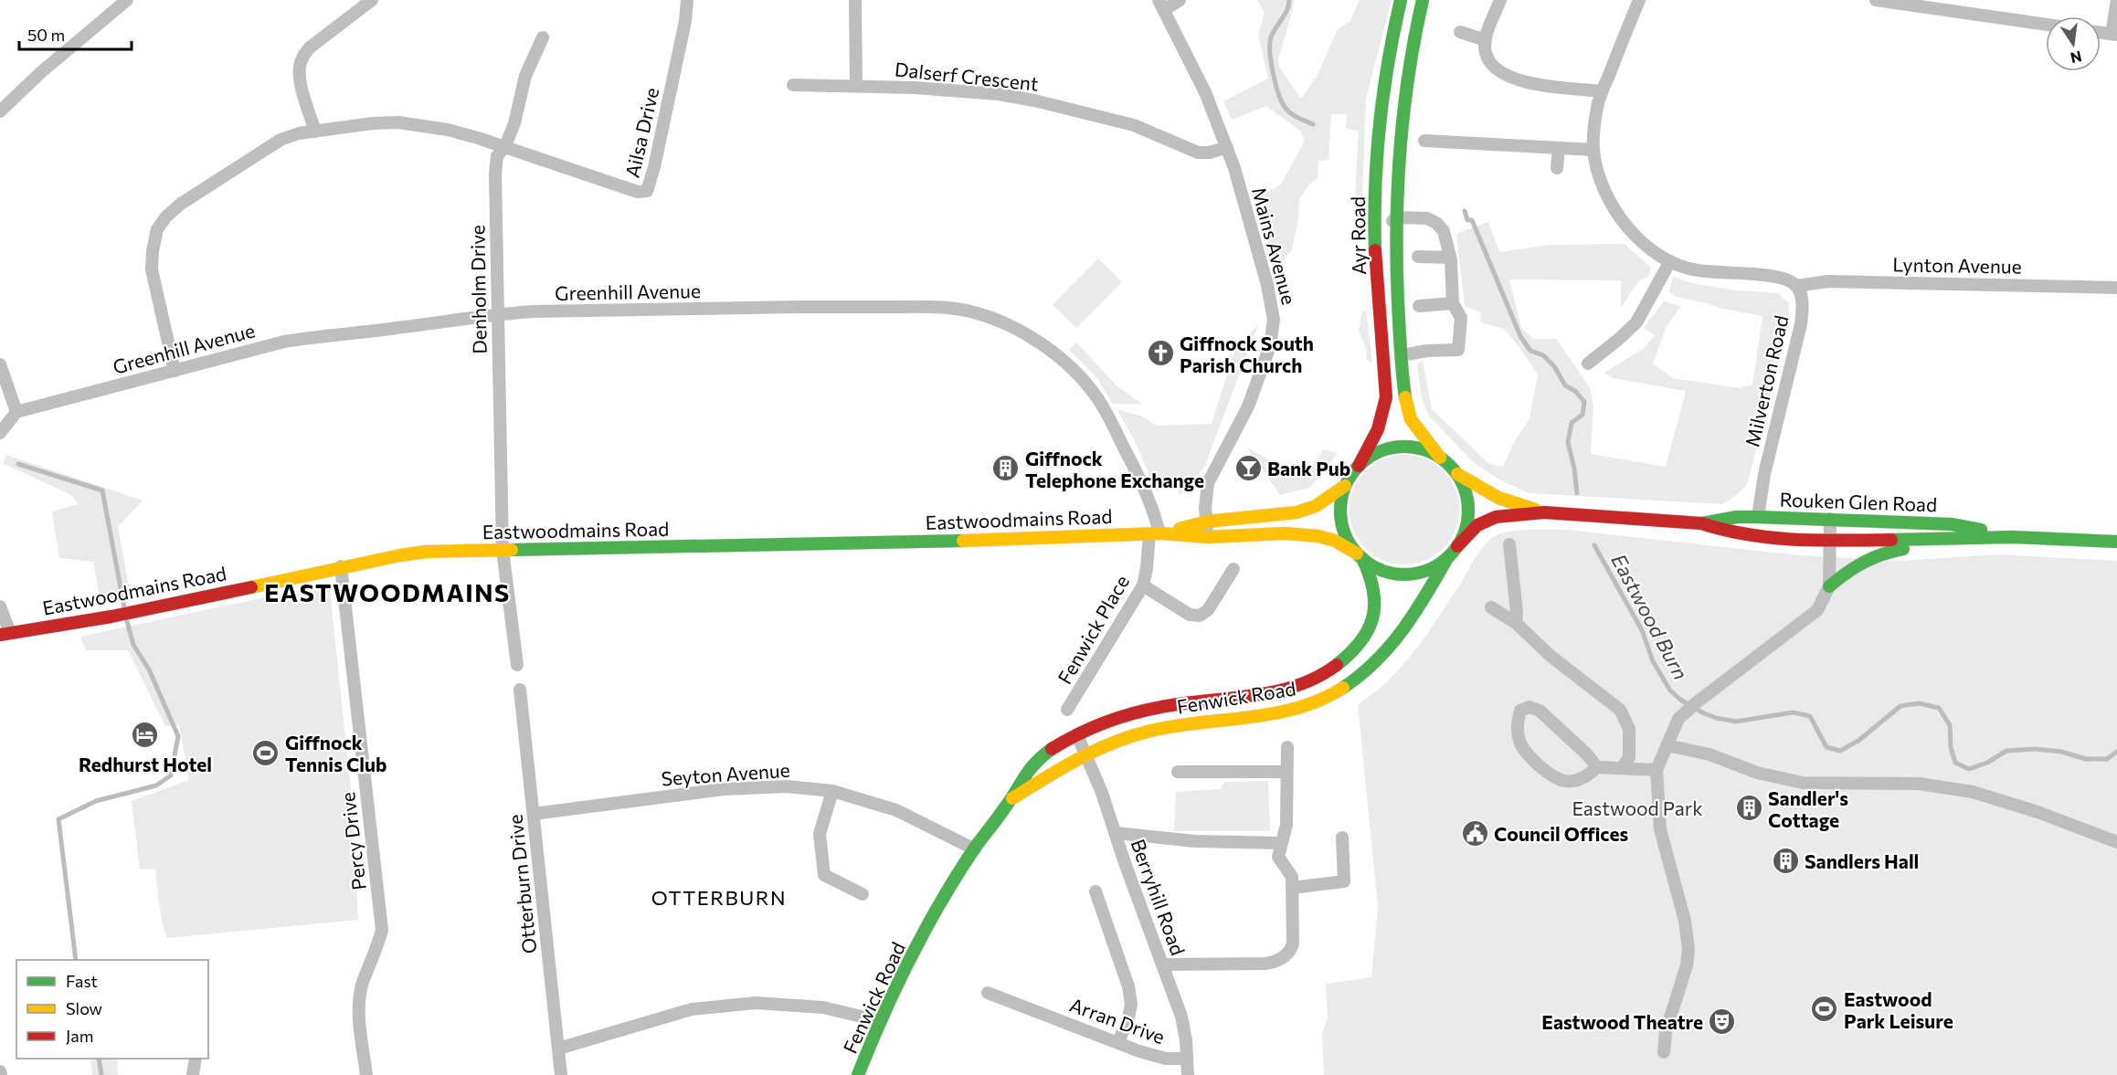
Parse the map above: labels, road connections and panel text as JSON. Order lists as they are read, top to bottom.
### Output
{
  "streets": {
    "main road": [
      "Ayr Road",
      "Rouken Glen Road",
      "Eastwoodmains Road",
      "Fenwick Road"
    ],
    "street": [
      "Dalserf Crescent",
      "Ailsa Drive",
      "Mains Avenue",
      "Lynton Avenue",
      "Denholm Drive",
      "Greenhill Avenue",
      "Milverton Road",
      "Fenwick Place",
      "Seyton Avenue",
      "Percy Drive",
      "Otterburn Drive",
      "Berryhill Road",
      "Arran Drive"
    ]
  },
  "crossings": [
    ["Dalserf Crescent", "Mains Avenue"],
    ["Ailsa Drive", "Denholm Drive"],
    ["Ayr Road", "Rouken Glen Road"],
    ["Ayr Road", "Eastwoodmains Road"],
    ["Ayr Road", "Fenwick Road"],
    ["Mains Avenue", "Eastwoodmains Road"],
    ["Lynton Avenue", "Milverton Road"],
    ["Denholm Drive", "Greenhill Avenue"],
    ["Denholm Drive", "Eastwoodmains Road"],
    ["Greenhill Avenue", "Eastwoodmains Road"],
    ["Greenhill Avenue", "Fenwick Place"],
    ["Milverton Road", "Rouken Glen Road"],
    ["Rouken Glen Road", "Eastwoodmains Road"],
    ["Rouken Glen Road", "Fenwick Road"],
    ["Eastwoodmains Road", "Fenwick Place"],
    ["Eastwoodmains Road", "Fenwick Road"],
    ["Eastwoodmains Road", "Percy Drive"],
    ["Fenwick Road", "Seyton Avenue"],
    ["Fenwick Road", "Berryhill Road"],
    ["Seyton Avenue", "Otterburn Drive"],
    ["Berryhill Road", "Arran Drive"]
  ],
  "districts": ["EASTWOODMAINS", "OTTERBURN"],
  "water": ["Eastwood Burn"],
  "parks": ["Eastwood Park"],
  "places": {
    "church": ["Giffnock South Parish Church"],
    "bar": ["Bank Pub"],
    "building": ["Giffnock Telephone Exchange", "Sandler's Cottage", "Sandlers Hall"],
    "hotel": ["Redhurst Hotel"],
    "sports": ["Giffnock Tennis Club", "Eastwood Park Leisure"],
    "public building": ["Council Offices"],
    "theatre": ["Eastwood Theatre"]
  },
  "legend": ["Fast", "Slow", "Jam"],
  "scale_bar": "50 m",
  "north": "bottom"
}
